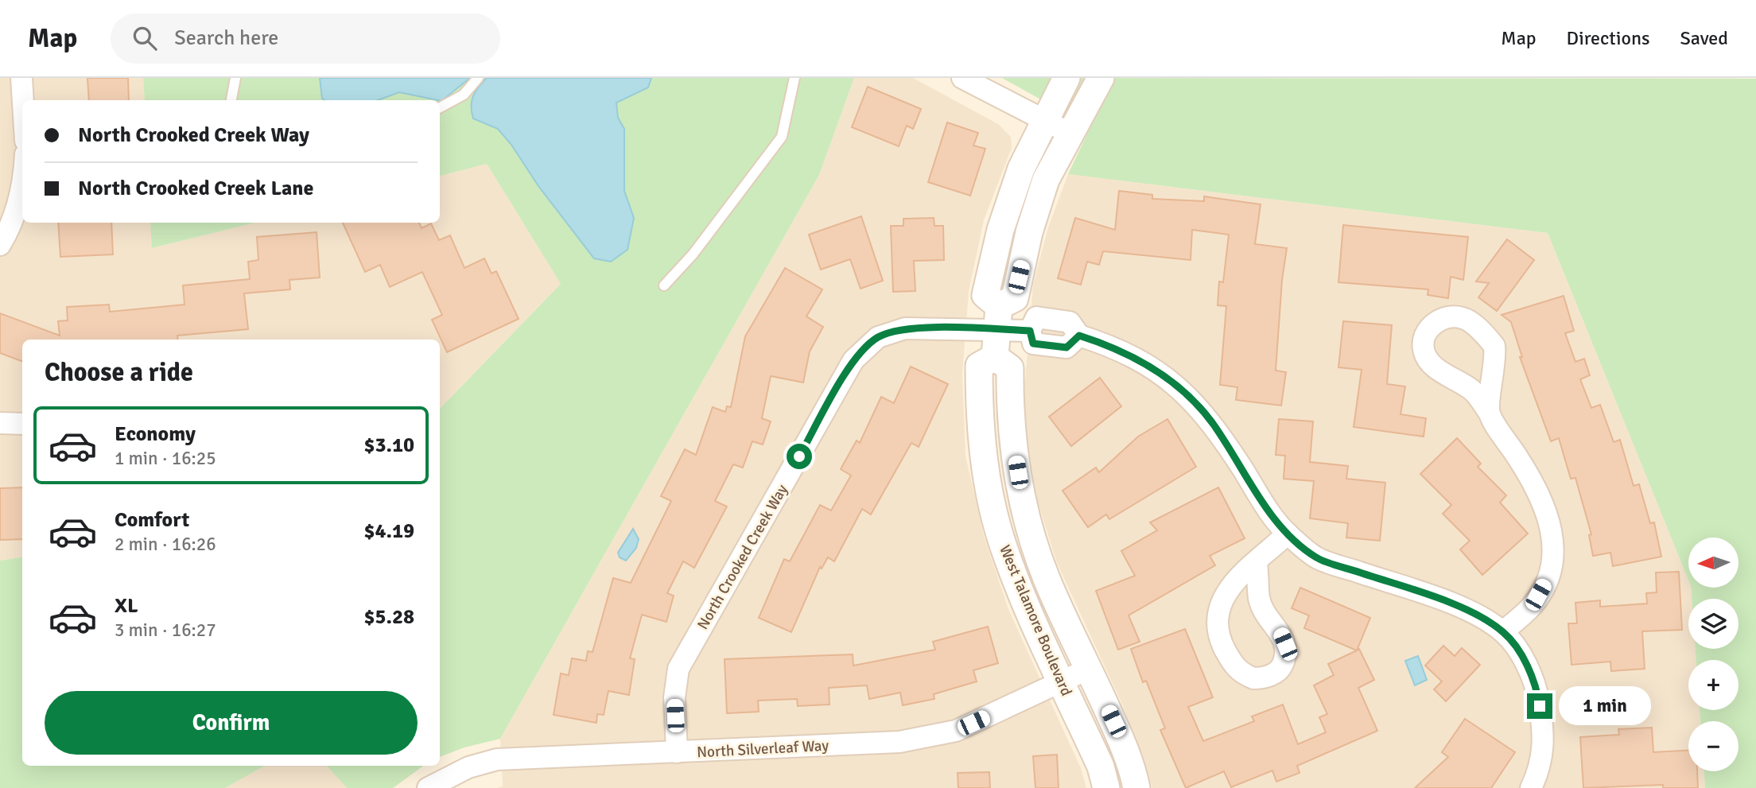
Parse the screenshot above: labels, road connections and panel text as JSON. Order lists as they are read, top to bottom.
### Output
{
  "streets": {
    "street": ["North Crooked Creek Way", "West Talamore Boulevard", "North Silverleaf Way"]
  },
  "crossings": [
    ["North Crooked Creek Way", "North Silverleaf Way"],
    ["West Talamore Boulevard", "North Silverleaf Way"]
  ],
  "north": "left",
  "page": {
    "header": "Map",
    "search": "Search here",
    "nav": ["Map", "Directions", "Saved"],
    "banner": ["North Crooked Creek Way", "North Crooked Creek Lane"],
    "heading": "Choose a ride",
    "list": [
      {
        "name": "Economy",
        "note": "1 min · 16:25",
        "value": "$3.10"
      },
      {
        "name": "Comfort",
        "note": "2 min · 16:26",
        "value": "$4.19"
      },
      {
        "name": "XL",
        "note": "3 min · 16:27",
        "value": "$5.28"
      }
    ],
    "map_buttons": ["+", "−"],
    "buttons": "Confirm",
    "bubble": "1 min"
  }
}
